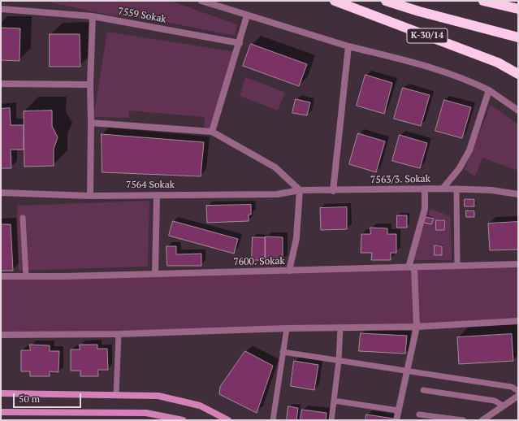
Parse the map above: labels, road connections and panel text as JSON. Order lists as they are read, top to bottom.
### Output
{
  "streets": {
    "highway": ["K-30/14"],
    "street": [
      "7559 Sokak",
      "7563/3. Sokak",
      "7564 Sokak",
      "7600. Sokak"
    ]
  },
  "crossings": [
    ["7563/3. Sokak", "7564 Sokak"]
  ],
  "scale_bar": "50 m"
}
